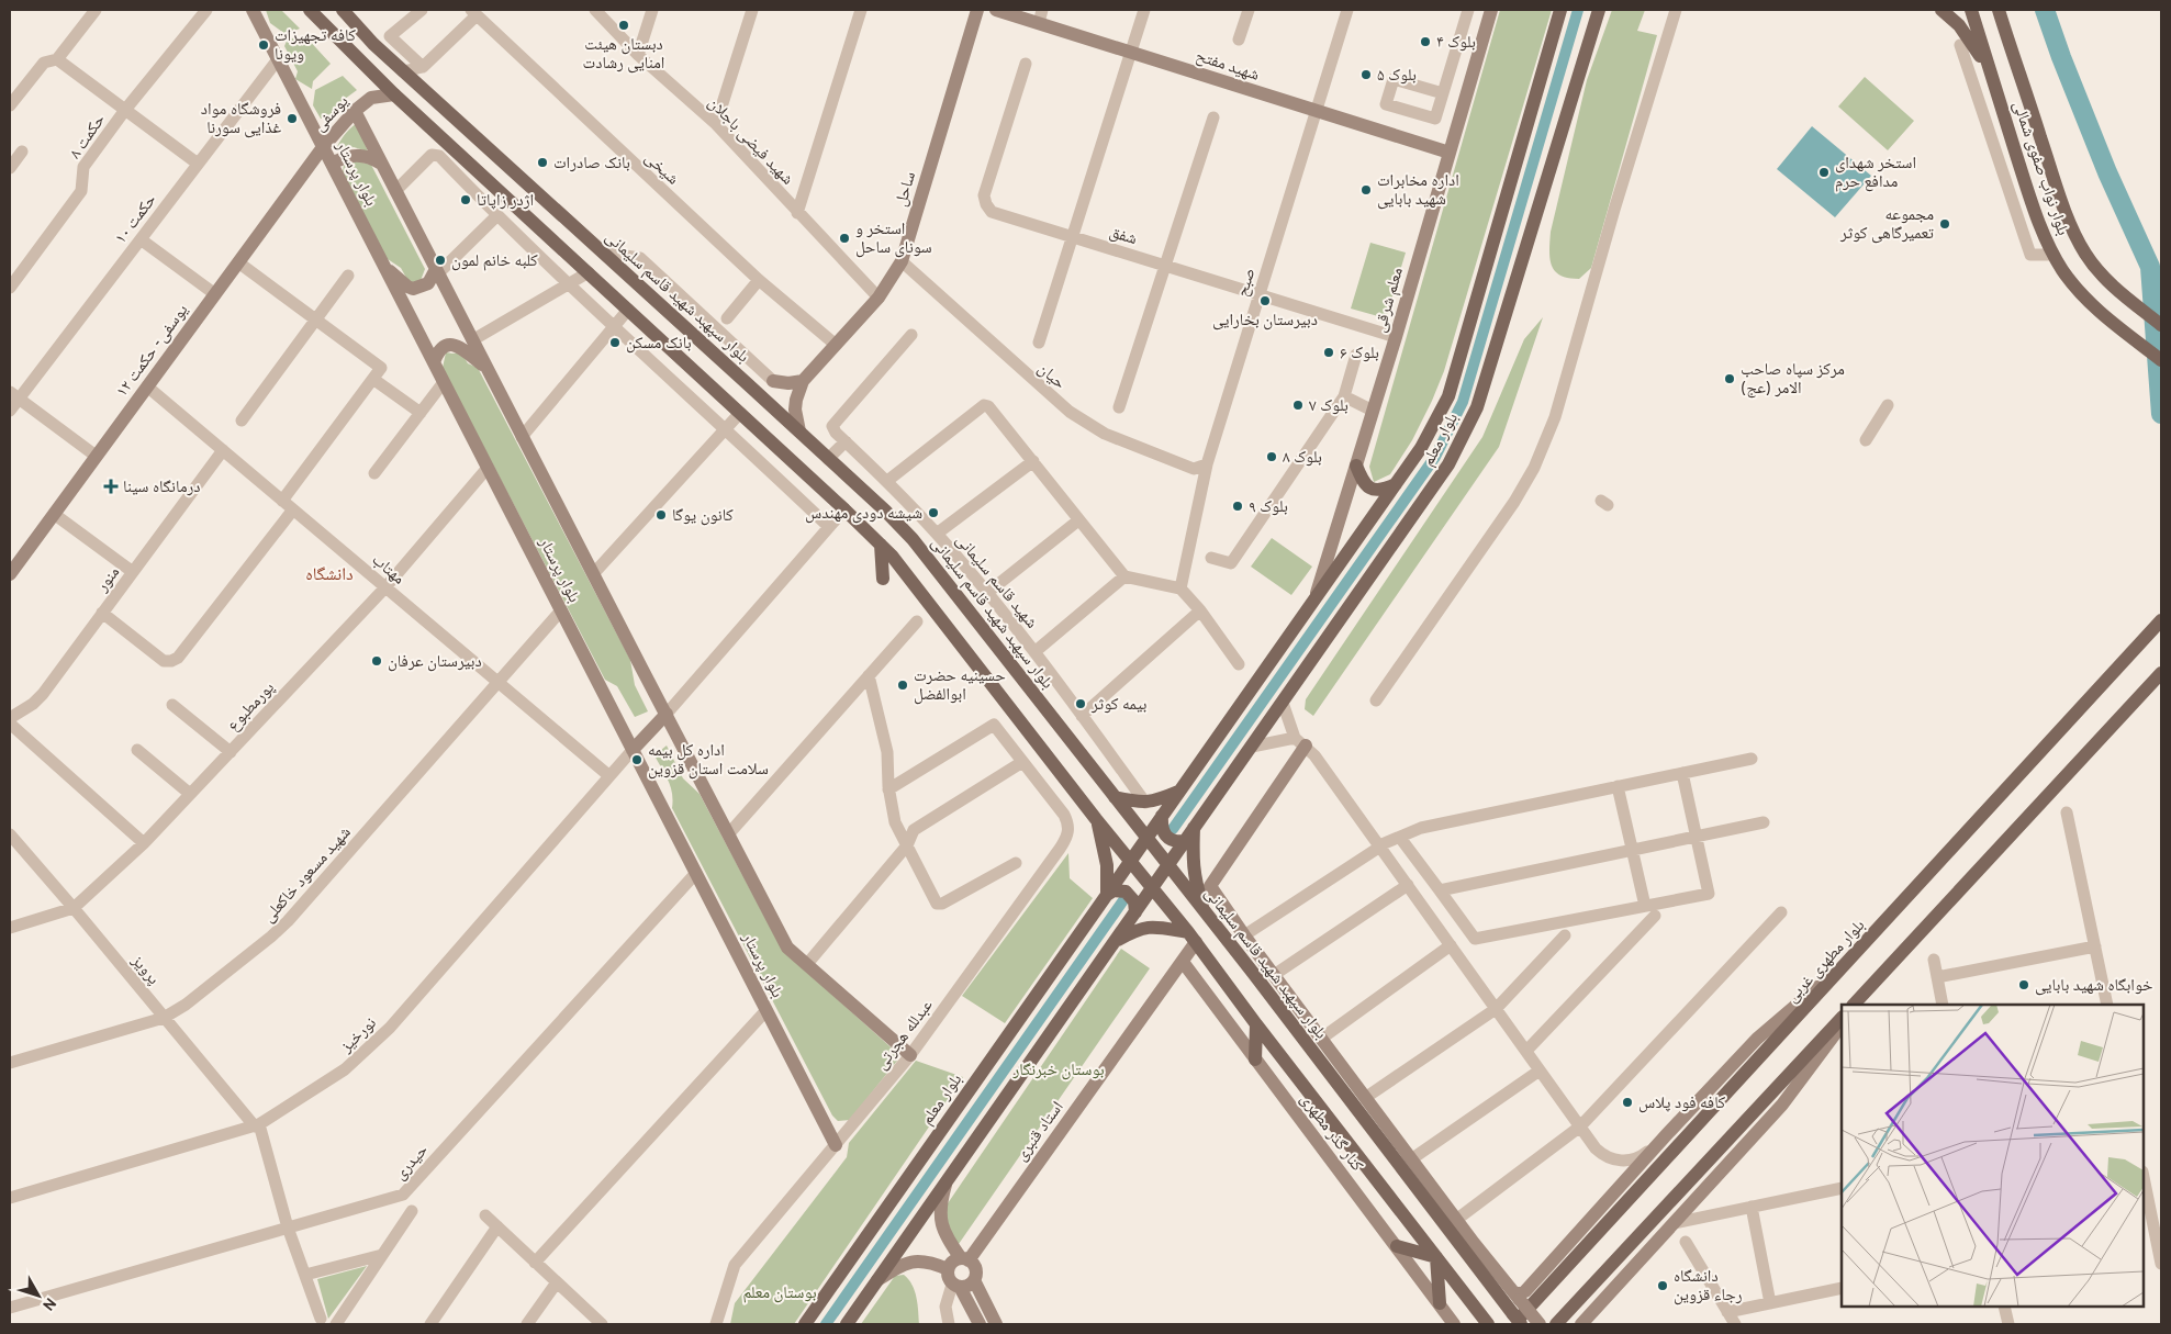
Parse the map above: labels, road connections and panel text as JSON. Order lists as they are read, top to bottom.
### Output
{
  "streets": {
    "main road": [
      "بلوار نواب صفوی شمالی",
      "بلوار سپهبد شهید قاسم سلیمانی",
      "بلوار معلم",
      "بلوار مطهری غربی"
    ],
    "street": [
      "شهید مفتح",
      "یوسفی",
      "حکمت ۸",
      "شهید فیضی باجلان",
      "شیخی",
      "بلوار پرستار",
      "ساحل",
      "حکمت ۱۰",
      "شفق",
      "صبح",
      "معلم شرقی",
      "یوسفی- حکمت ۱۲",
      "حیان",
      "مهتاب",
      "منور",
      "شهید قاسم سلیمانی",
      "پورمطبوع",
      "شهید مسعود خاکعلی",
      "پرویز",
      "نورخیز",
      "عبدلله هجرتی",
      "استاد قنبری",
      "کنار گذر مطهری",
      "حیدری"
    ]
  },
  "crossings": [
    ["شهید مفتح", "صبح"],
    ["شهید مفتح", "معلم شرقی"],
    ["یوسفی", "بلوار پرستار"],
    ["یوسفی", "یوسفی- حکمت ۱۲"],
    ["شهید فیضی باجلان", "ساحل"],
    ["شیخی", "ساحل"],
    ["بلوار پرستار", "حکمت ۱۰"],
    ["بلوار پرستار", "یوسفی- حکمت ۱۲"],
    ["بلوار پرستار", "پورمطبوع"],
    ["بلوار پرستار", "شهید مسعود خاکعلی"],
    ["بلوار پرستار", "نورخیز"],
    ["بلوار پرستار", "عبدلله هجرتی"],
    ["بلوار پرستار", "حیدری"],
    ["ساحل", "بلوار سپهبد شهید قاسم سلیمانی"],
    ["ساحل", "حیان"],
    ["شفق", "صبح"],
    ["شفق", "معلم شرقی"],
    ["صبح", "حیان"],
    ["بلوار سپهبد شهید قاسم سلیمانی", "بلوار معلم"],
    ["بلوار سپهبد شهید قاسم سلیمانی", "بلوار مطهری غربی"],
    ["معلم شرقی", "بلوار معلم"],
    ["یوسفی- حکمت ۱۲", "مهتاب"],
    ["مهتاب", "منور"],
    ["مهتاب", "پورمطبوع"],
    ["مهتاب", "شهید مسعود خاکعلی"],
    ["مهتاب", "نورخیز"],
    ["پورمطبوع", "پرویز"],
    ["شهید مسعود خاکعلی", "پرویز"],
    ["پرویز", "نورخیز"],
    ["پرویز", "حیدری"],
    ["استاد قنبری", "کنار گذر مطهری"]
  ],
  "districts": ["دانشگاه"],
  "parks": ["بوستان خبرنگار", "بوستان معلم"],
  "places": {
    "other": [
      "دبستان هیئت امنایی رشادت",
      "بلوک ۴",
      "کافه تجهیزات ویونا",
      "بلوک ۵",
      "فروشگاه مواد غذایی سورنا",
      "بانک صادرات",
      "استخر شهدای مدافع حرم",
      "اداره مخابرات شهید بابایی",
      "اژدر زاپاتا",
      "مجموعه تعمیرگاهی کوثر",
      "استخر و سونای ساحل",
      "کلبه خانم لمون",
      "دبیرستان بخارایی",
      "بانک مسکن",
      "بلوک ۶",
      "مرکز سپاه صاحب الامر (عج)",
      "بلوک ۷",
      "بلوک ۸",
      "بلوک ۹",
      "شیشه دودی مهندس",
      "کانون یوگا",
      "دبیرستان عرفان",
      "حسینیه حضرت ابوالفضل",
      "بیمه کوثر",
      "اداره کل بیمه سلامت استان قزوین",
      "خوابگاه شهید بابایی",
      "کافه فود پلاس",
      "دانشگاه رجاء قزوین"
    ],
    "health": ["درمانگاه سینا"]
  },
  "north": "bottom right"
}
